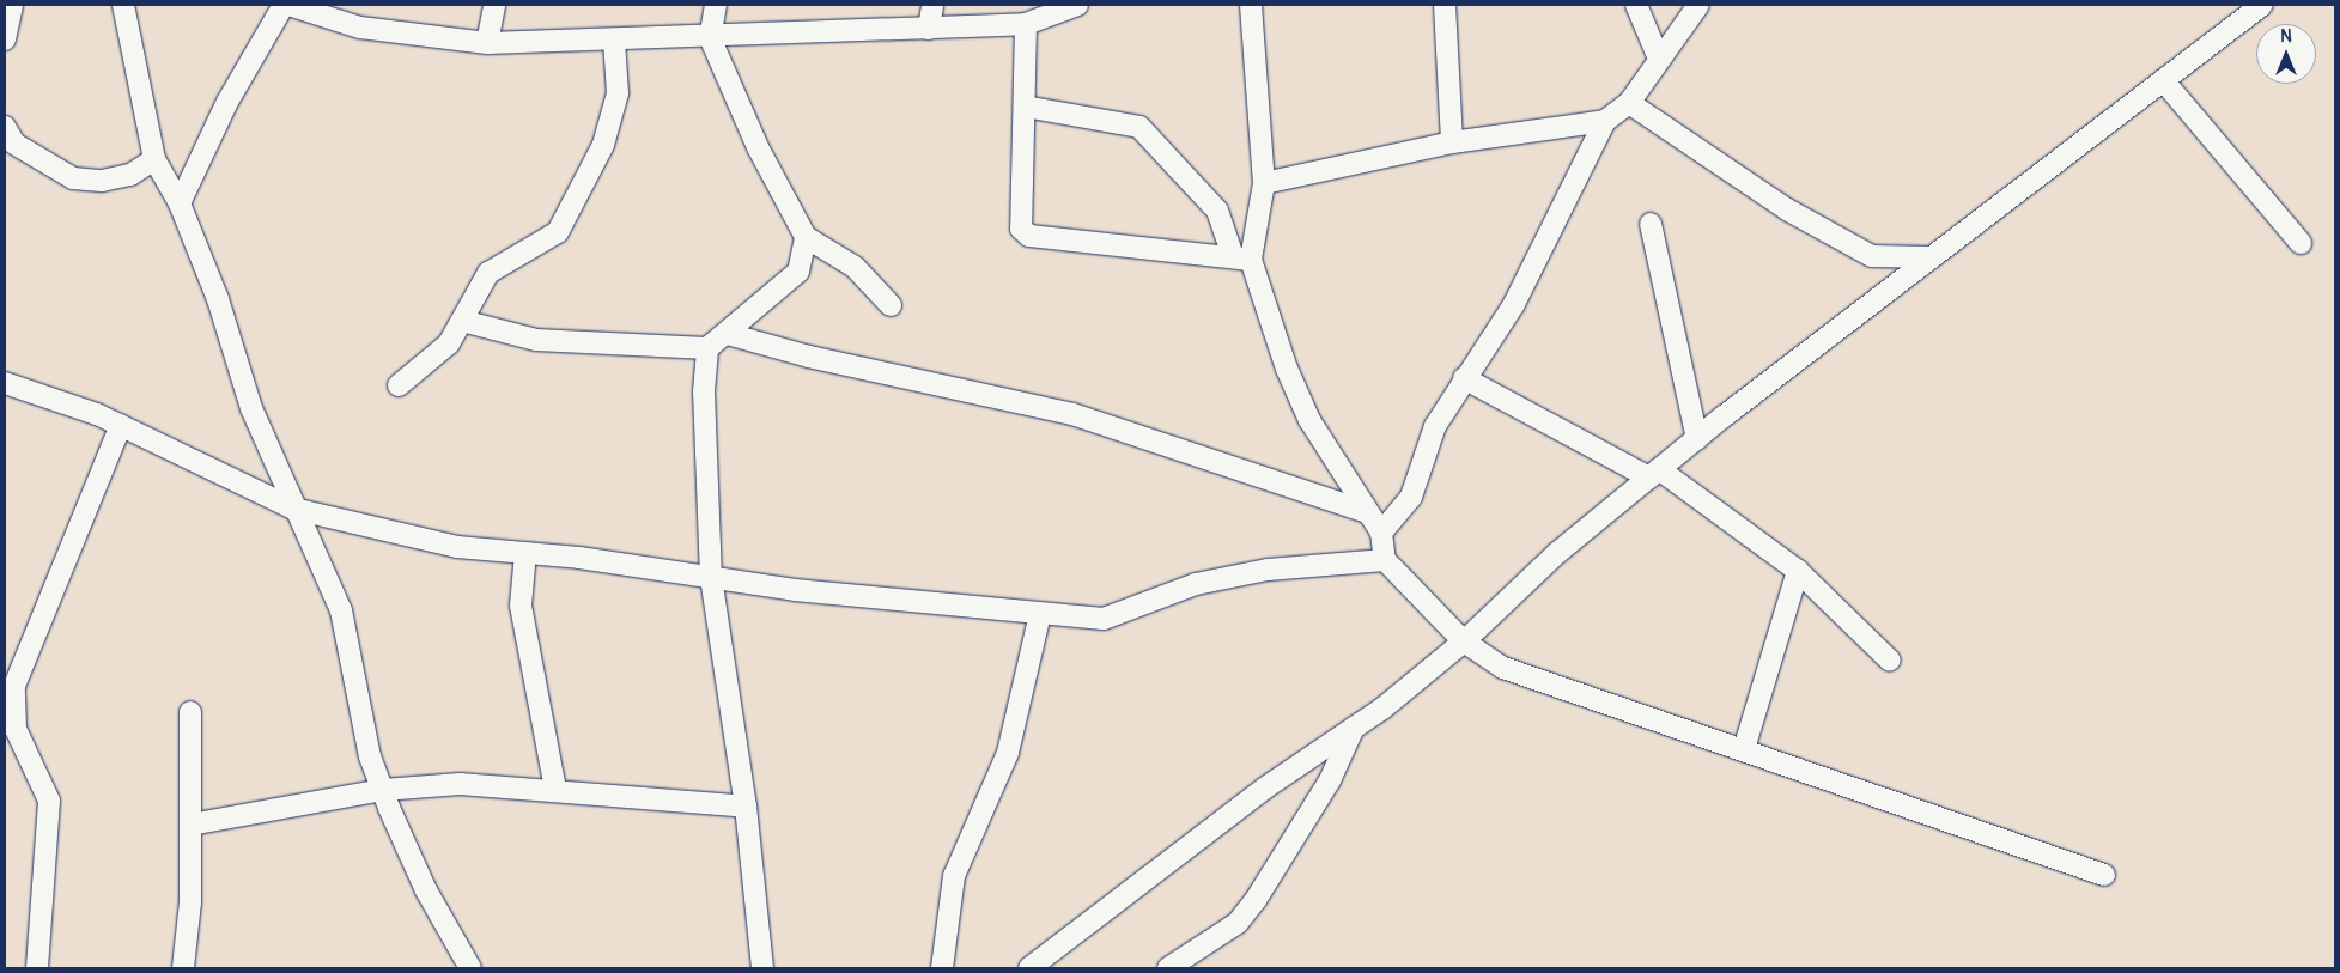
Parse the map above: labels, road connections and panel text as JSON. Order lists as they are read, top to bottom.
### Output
{
  "north": "top"
}
